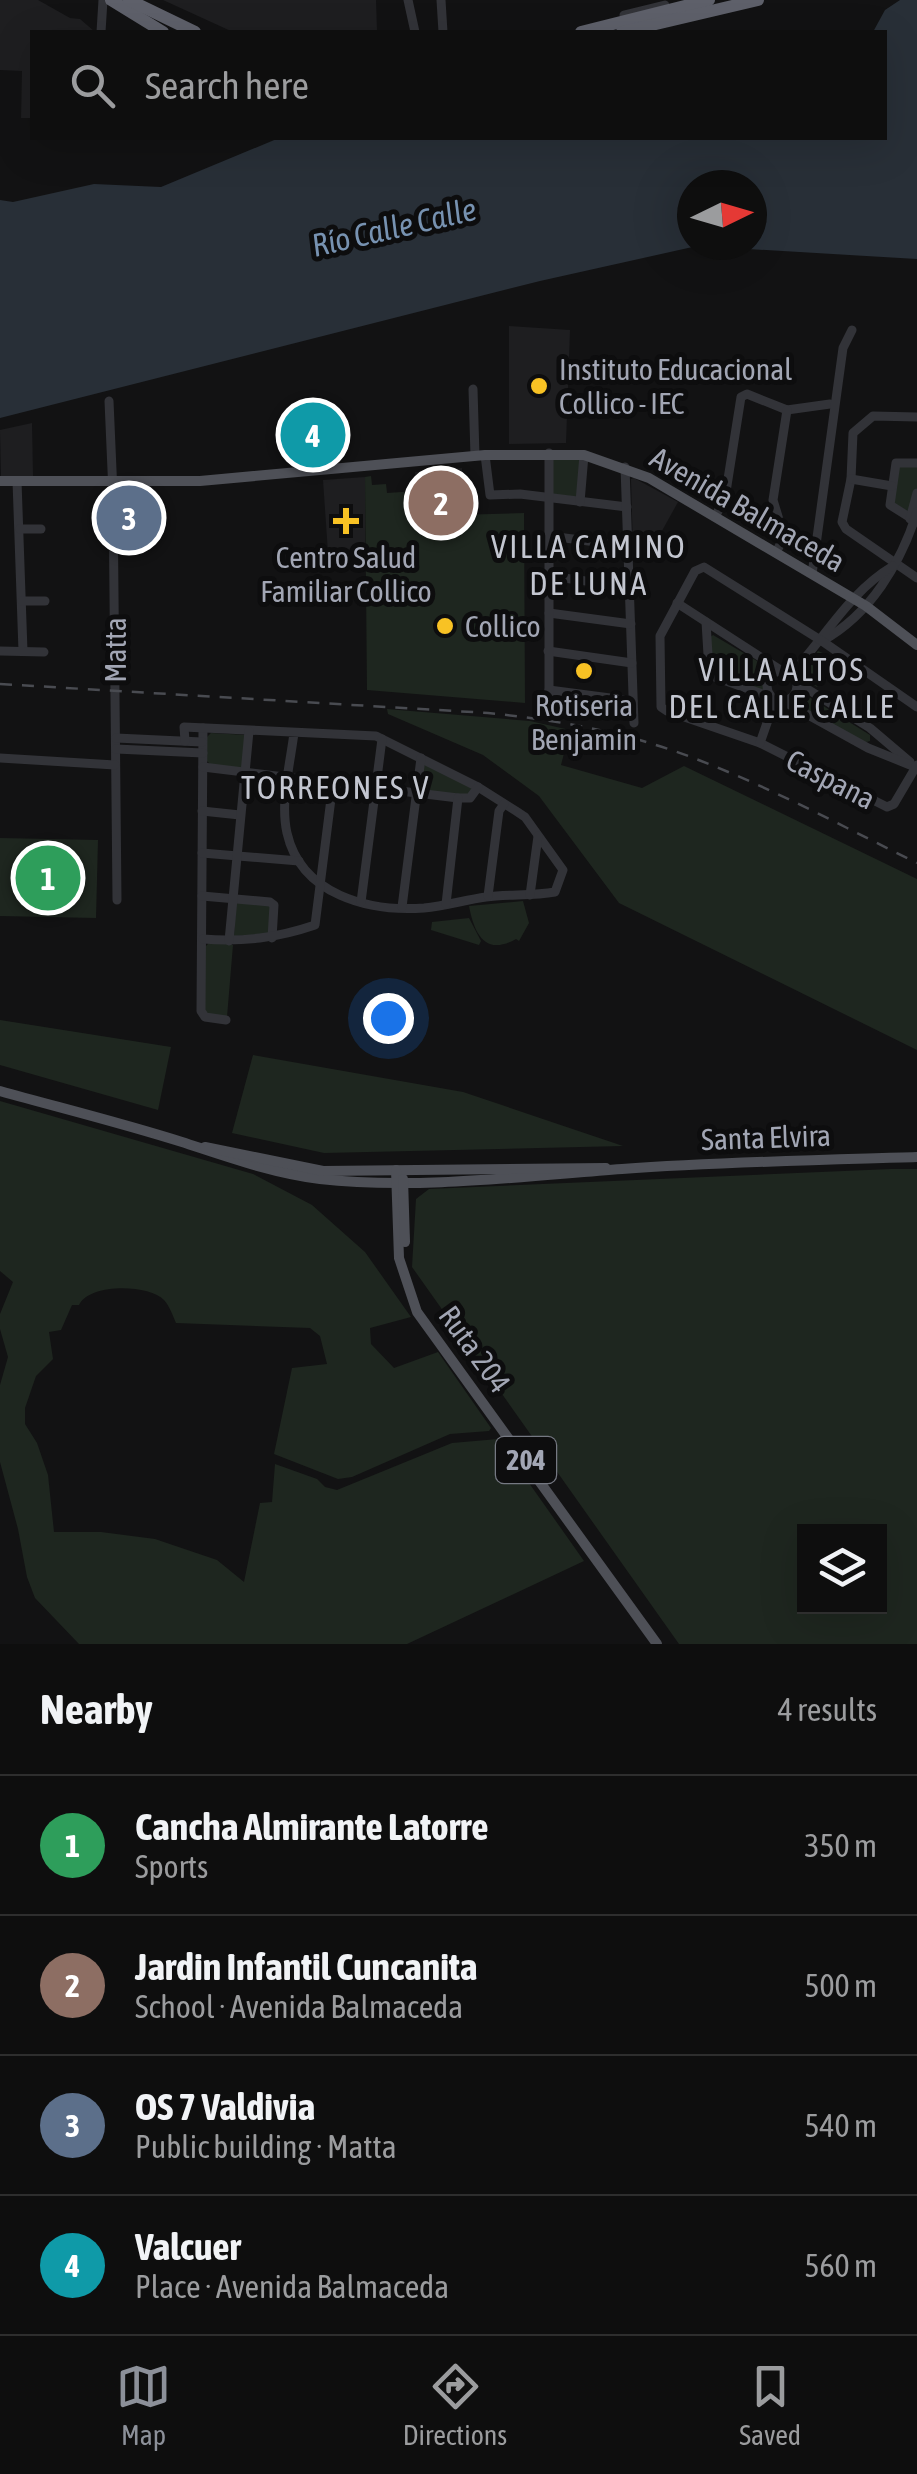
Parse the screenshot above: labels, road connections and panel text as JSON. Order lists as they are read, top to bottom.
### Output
{
  "streets": {
    "main road": [
      "Avenida Balmaceda",
      "Santa Elvira",
      "Ruta 204",
      "204"
    ],
    "street": ["Matta", "Caspana"]
  },
  "crossings": [
    ["Avenida Balmaceda", "Matta"],
    ["Santa Elvira", "Ruta 204"]
  ],
  "districts": ["VILLA CAMINO DE LUNA", "VILLA ALTOS DEL CALLE CALLE", "TORREONES V"],
  "water": ["Río Calle Calle"],
  "places": {
    "other": ["Instituto Educacional Collico - IEC", "Collico", "Rotiseria Benjamin"],
    "health": ["Centro Salud Familiar Collico"]
  },
  "north": "right",
  "page": {
    "search": "Search here",
    "pins": [
      "4",
      "2",
      "3",
      "1"
    ],
    "heading": ["Nearby", "4 results"],
    "list": [
      {
        "mark": "1",
        "name": "Cancha Almirante Latorre",
        "note": "Sports",
        "value": "350 m"
      },
      {
        "mark": "2",
        "name": "Jardin Infantil Cuncanita",
        "note": "School · Avenida Balmaceda",
        "value": "500 m"
      },
      {
        "mark": "3",
        "name": "OS 7 Valdivia",
        "note": "Public building · Matta",
        "value": "540 m"
      },
      {
        "mark": "4",
        "name": "Valcuer",
        "note": "Place · Avenida Balmaceda",
        "value": "560 m"
      }
    ],
    "nav": ["Map", "Directions", "Saved"]
  }
}
